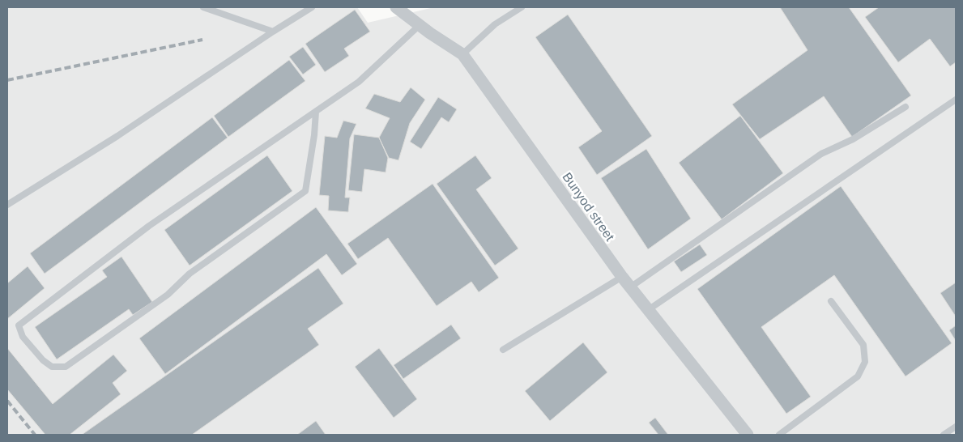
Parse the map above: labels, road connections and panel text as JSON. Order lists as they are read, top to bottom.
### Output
{
  "streets": {
    "street": ["Bunyod street"]
  }
}
